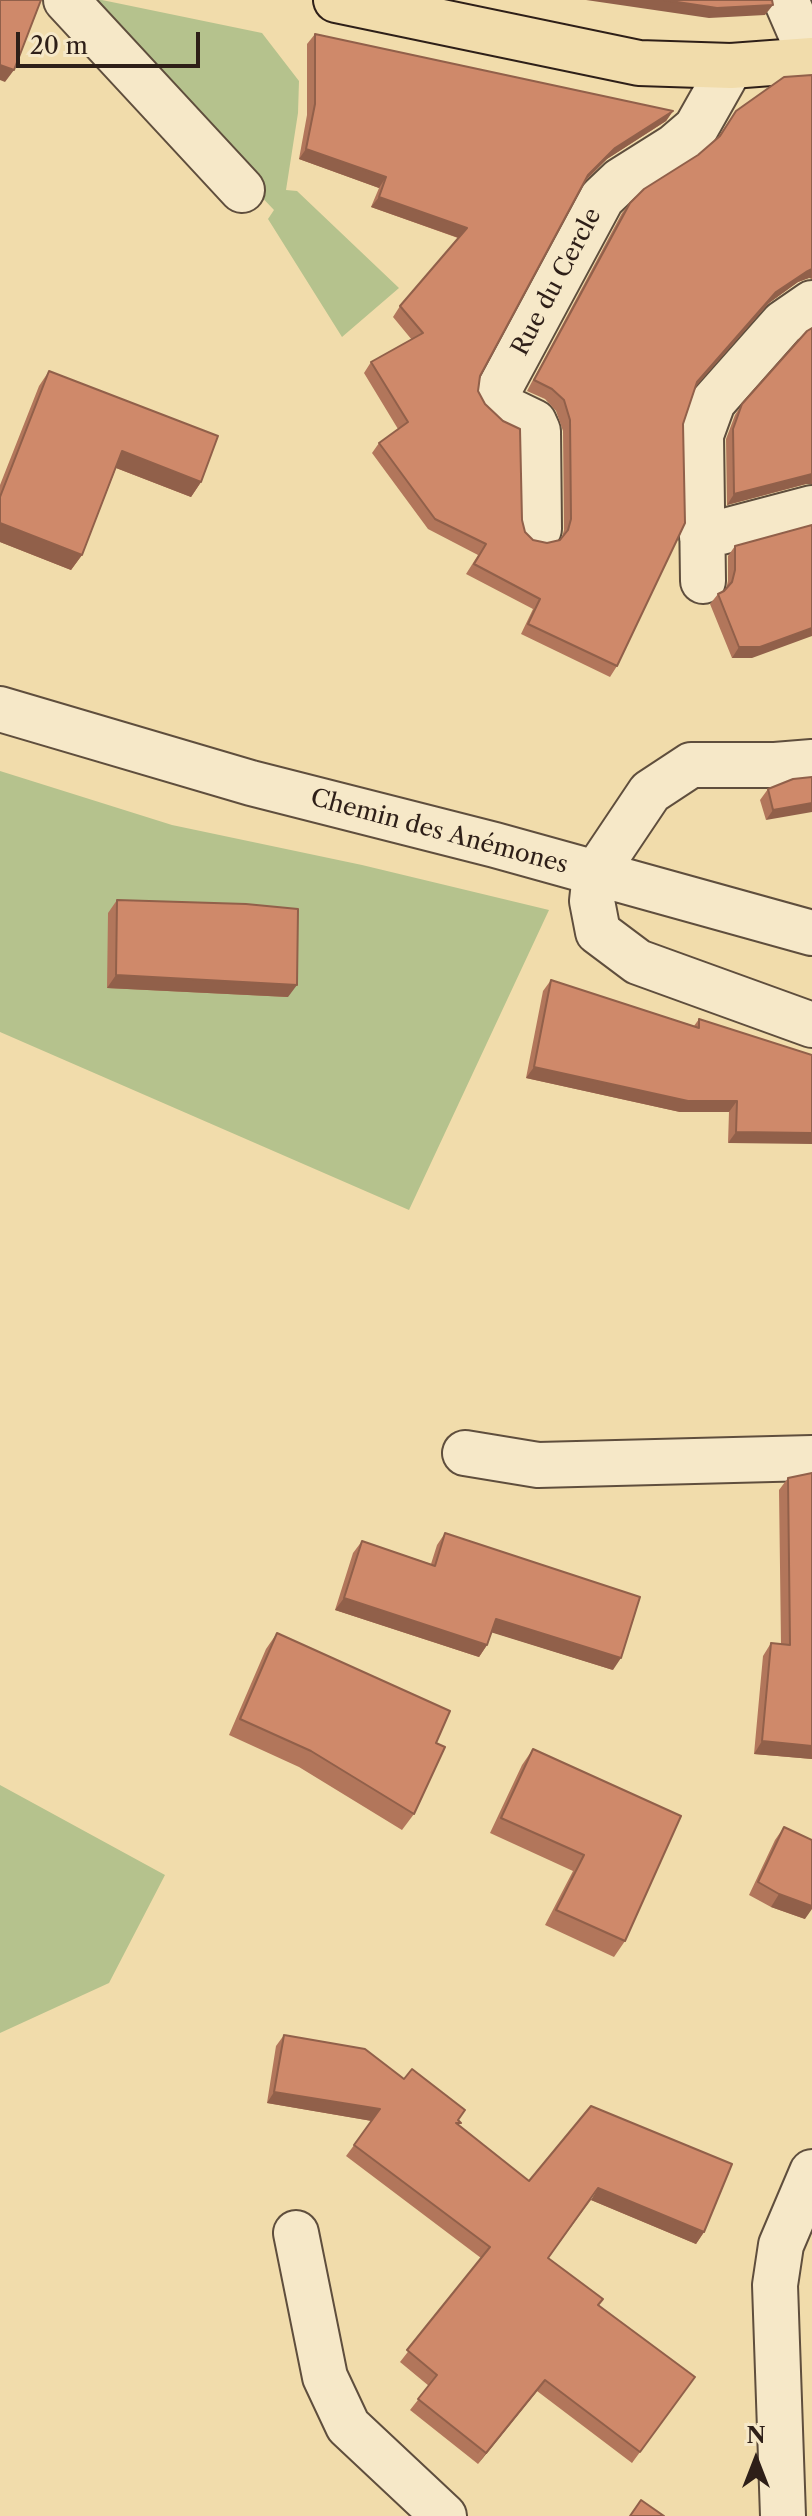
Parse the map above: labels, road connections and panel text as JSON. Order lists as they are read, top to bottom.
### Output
{
  "streets": {
    "street": ["Rue du Cercle", "Chemin des Anémones"]
  },
  "scale_bar": "20 m",
  "north": "top"
}
